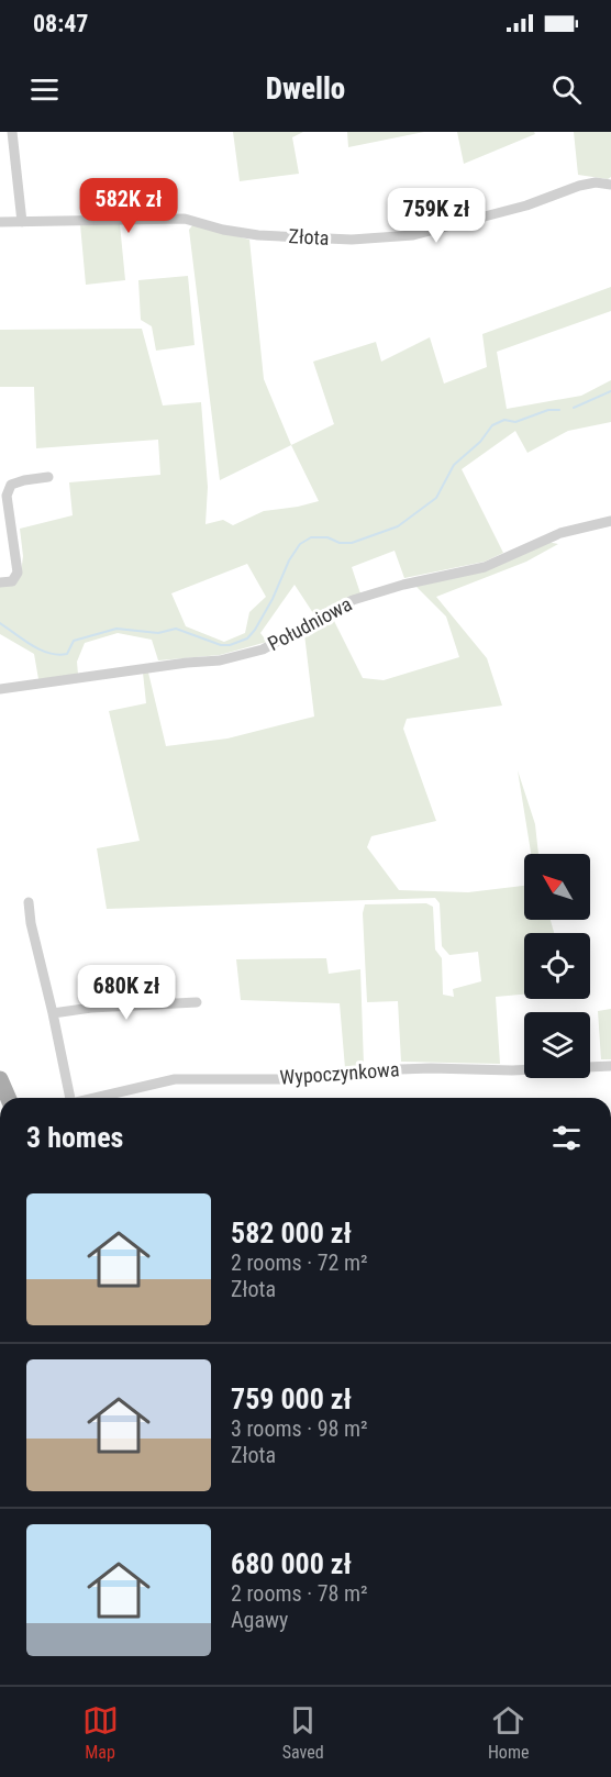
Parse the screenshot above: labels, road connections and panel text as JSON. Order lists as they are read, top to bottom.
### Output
{
  "streets": {
    "street": ["Złota", "Południowa", "Wypoczynkowa"]
  },
  "north": "top left",
  "page": {
    "status": "08:47",
    "header": "Dwello",
    "price": ["582K zł", "759K zł", "680K zł"],
    "heading": "3 homes",
    "list": [
      {
        "name": "582 000 zł",
        "note": "2 rooms · 72 m² · Złota"
      },
      {
        "name": "759 000 zł",
        "note": "3 rooms · 98 m² · Złota"
      },
      {
        "name": "680 000 zł",
        "note": "2 rooms · 78 m² · Agawy"
      }
    ],
    "tabs": ["Map", "Saved", "Home"]
  }
}
